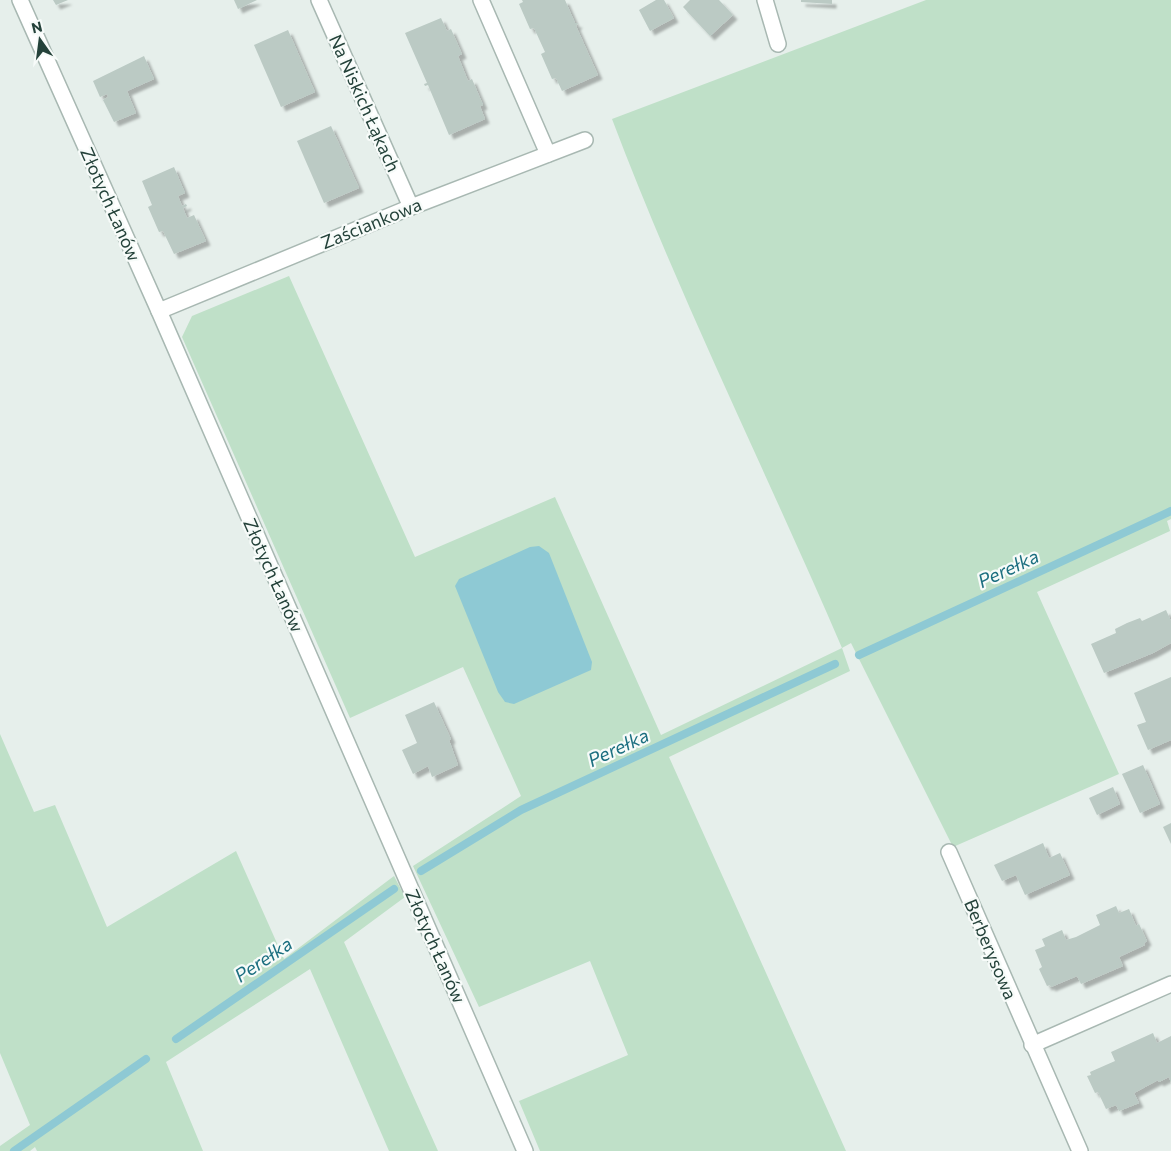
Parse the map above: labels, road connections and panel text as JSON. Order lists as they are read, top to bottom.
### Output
{
  "streets": {
    "street": [
      "Na Niskich Łąkach",
      "Złotych Łanów",
      "Zaściankowa",
      "Berberysowa"
    ]
  },
  "crossings": [
    ["Na Niskich Łąkach", "Zaściankowa"],
    ["Złotych Łanów", "Zaściankowa"]
  ],
  "water": ["Perełka"],
  "north": "top"
}
